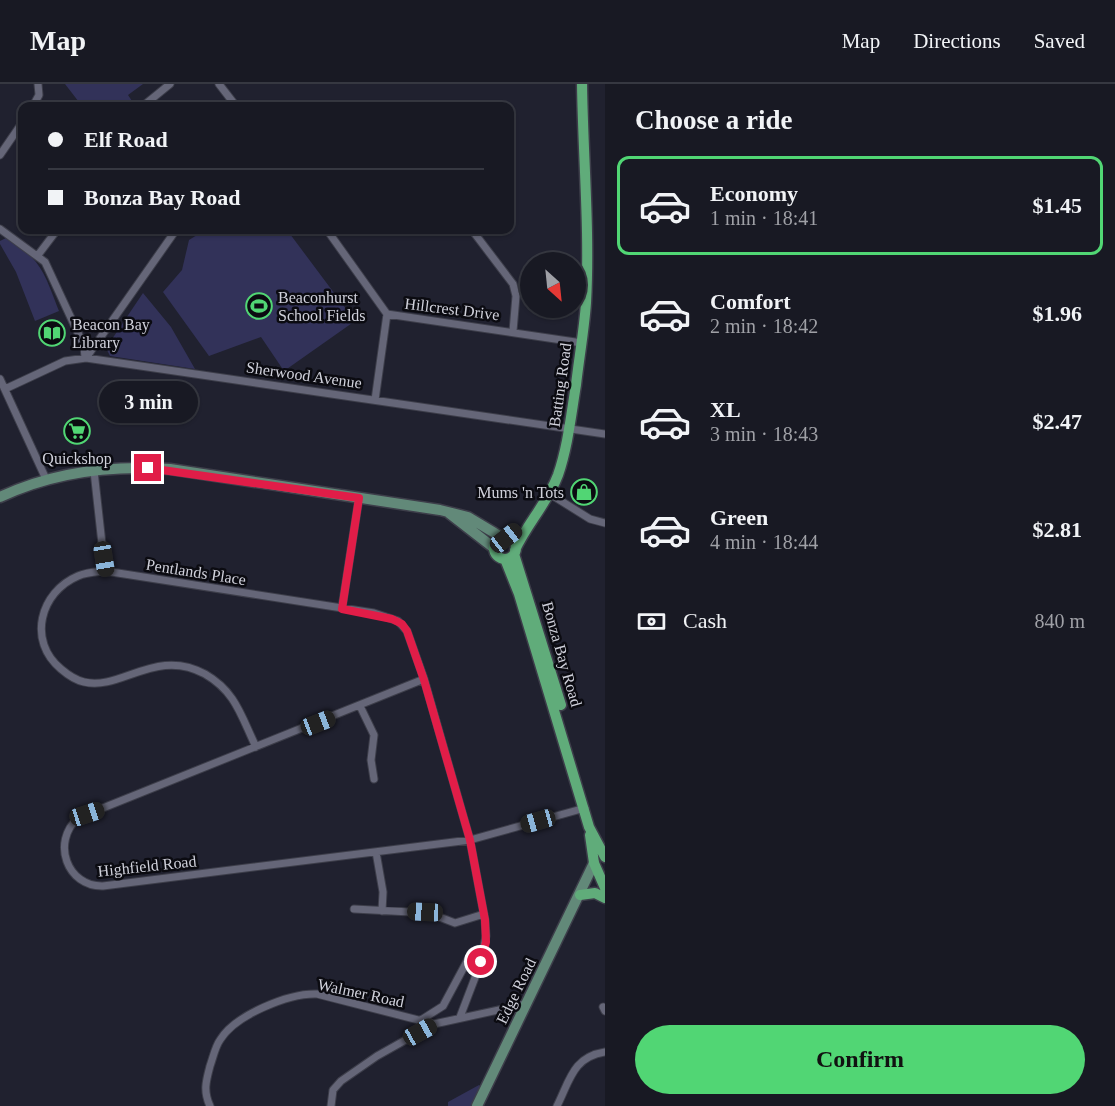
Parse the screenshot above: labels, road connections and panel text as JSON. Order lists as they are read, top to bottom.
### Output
{
  "streets": {
    "main road": ["Batting Road", "Bonza Bay Road"],
    "street": [
      "Hillcrest Drive",
      "Sherwood Avenue",
      "Pentlands Place",
      "Highfield Road",
      "Edge Road",
      "Walmer Road"
    ]
  },
  "crossings": [
    ["Hillcrest Drive", "Batting Road"],
    ["Sherwood Avenue", "Batting Road"],
    ["Batting Road", "Bonza Bay Road"],
    ["Pentlands Place", "Highfield Road"],
    ["Bonza Bay Road", "Highfield Road"],
    ["Bonza Bay Road", "Edge Road"]
  ],
  "places": {
    "sports": ["Beaconhurst School Fields"],
    "library": ["Beacon Bay Library"],
    "supermarket": ["Quickshop"],
    "shop": ["Mums 'n Tots"]
  },
  "north": "bottom right",
  "page": {
    "header": "Map",
    "nav": ["Map", "Directions", "Saved"],
    "heading": "Choose a ride",
    "banner": ["Elf Road", "Bonza Bay Road"],
    "list": [
      {
        "name": "Economy",
        "note": "1 min · 18:41",
        "value": "$1.45"
      },
      {
        "name": "Comfort",
        "note": "2 min · 18:42",
        "value": "$1.96"
      },
      {
        "name": "XL",
        "note": "3 min · 18:43",
        "value": "$2.47"
      },
      {
        "name": "Green",
        "note": "4 min · 18:44",
        "value": "$2.81"
      }
    ],
    "bubble": "3 min",
    "pay": ["Cash", "840 m"],
    "buttons": "Confirm"
  }
}
